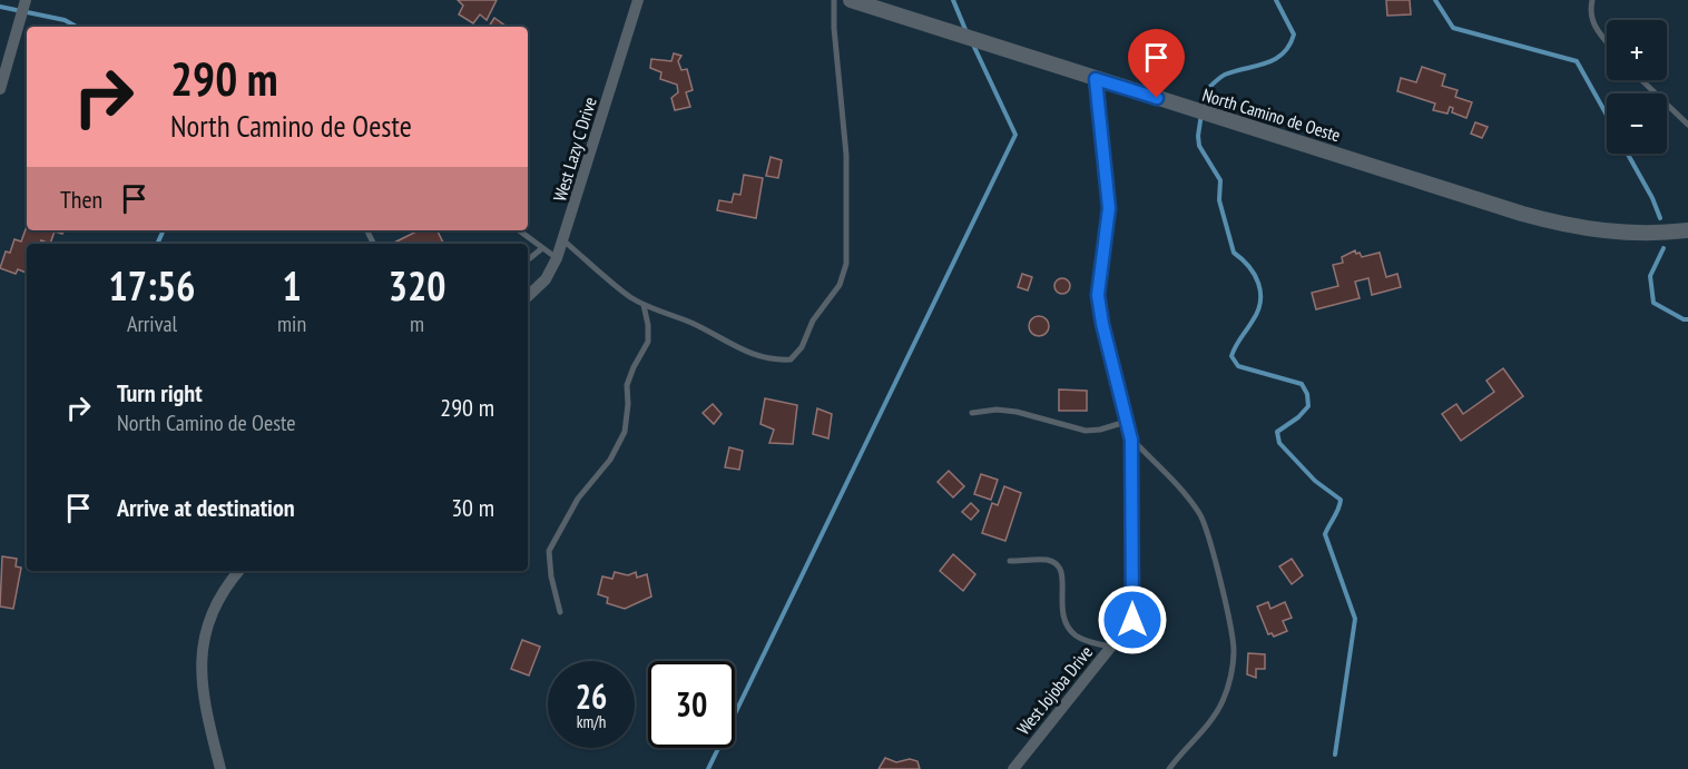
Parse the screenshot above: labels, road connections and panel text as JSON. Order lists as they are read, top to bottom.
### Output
{
  "streets": {
    "street": ["North Camino de Oeste", "West Lazy C Drive", "West Jojoba Drive"]
  },
  "crossings": [
    ["North Camino de Oeste", "West Jojoba Drive"]
  ],
  "page": {
    "map_buttons": ["+", "−"],
    "turn": ["290 m", "North Camino de Oeste"],
    "then": "Then",
    "eta": [
      "17:56",
      "Arrival",
      "1",
      "min",
      "320",
      "m"
    ],
    "list": [
      {
        "name": "Turn right",
        "note": "North Camino de Oeste",
        "value": "290 m"
      },
      {
        "name": "Arrive at destination",
        "value": "30 m"
      }
    ],
    "speed": "26 km/h",
    "limit": "30"
  }
}
